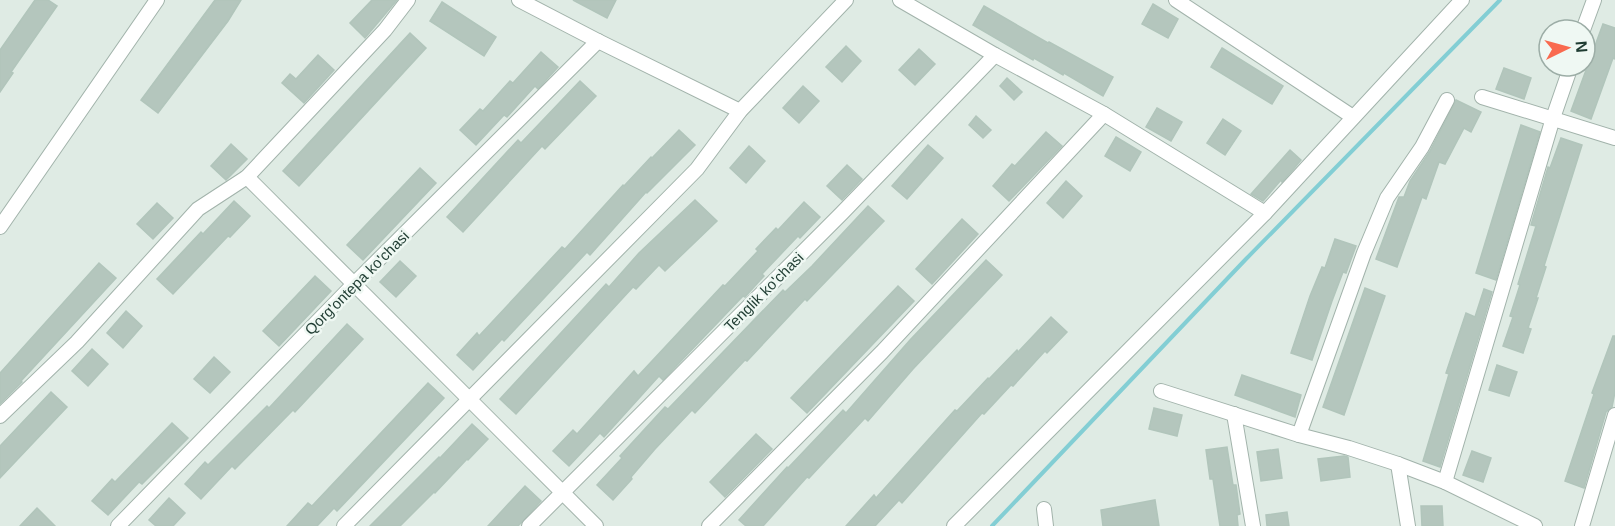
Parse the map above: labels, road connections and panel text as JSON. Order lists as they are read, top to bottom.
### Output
{
  "streets": {
    "street": ["Qorg'ontepa ko'chasi", "Tenglik ko'chasi"]
  },
  "north": "right"
}
